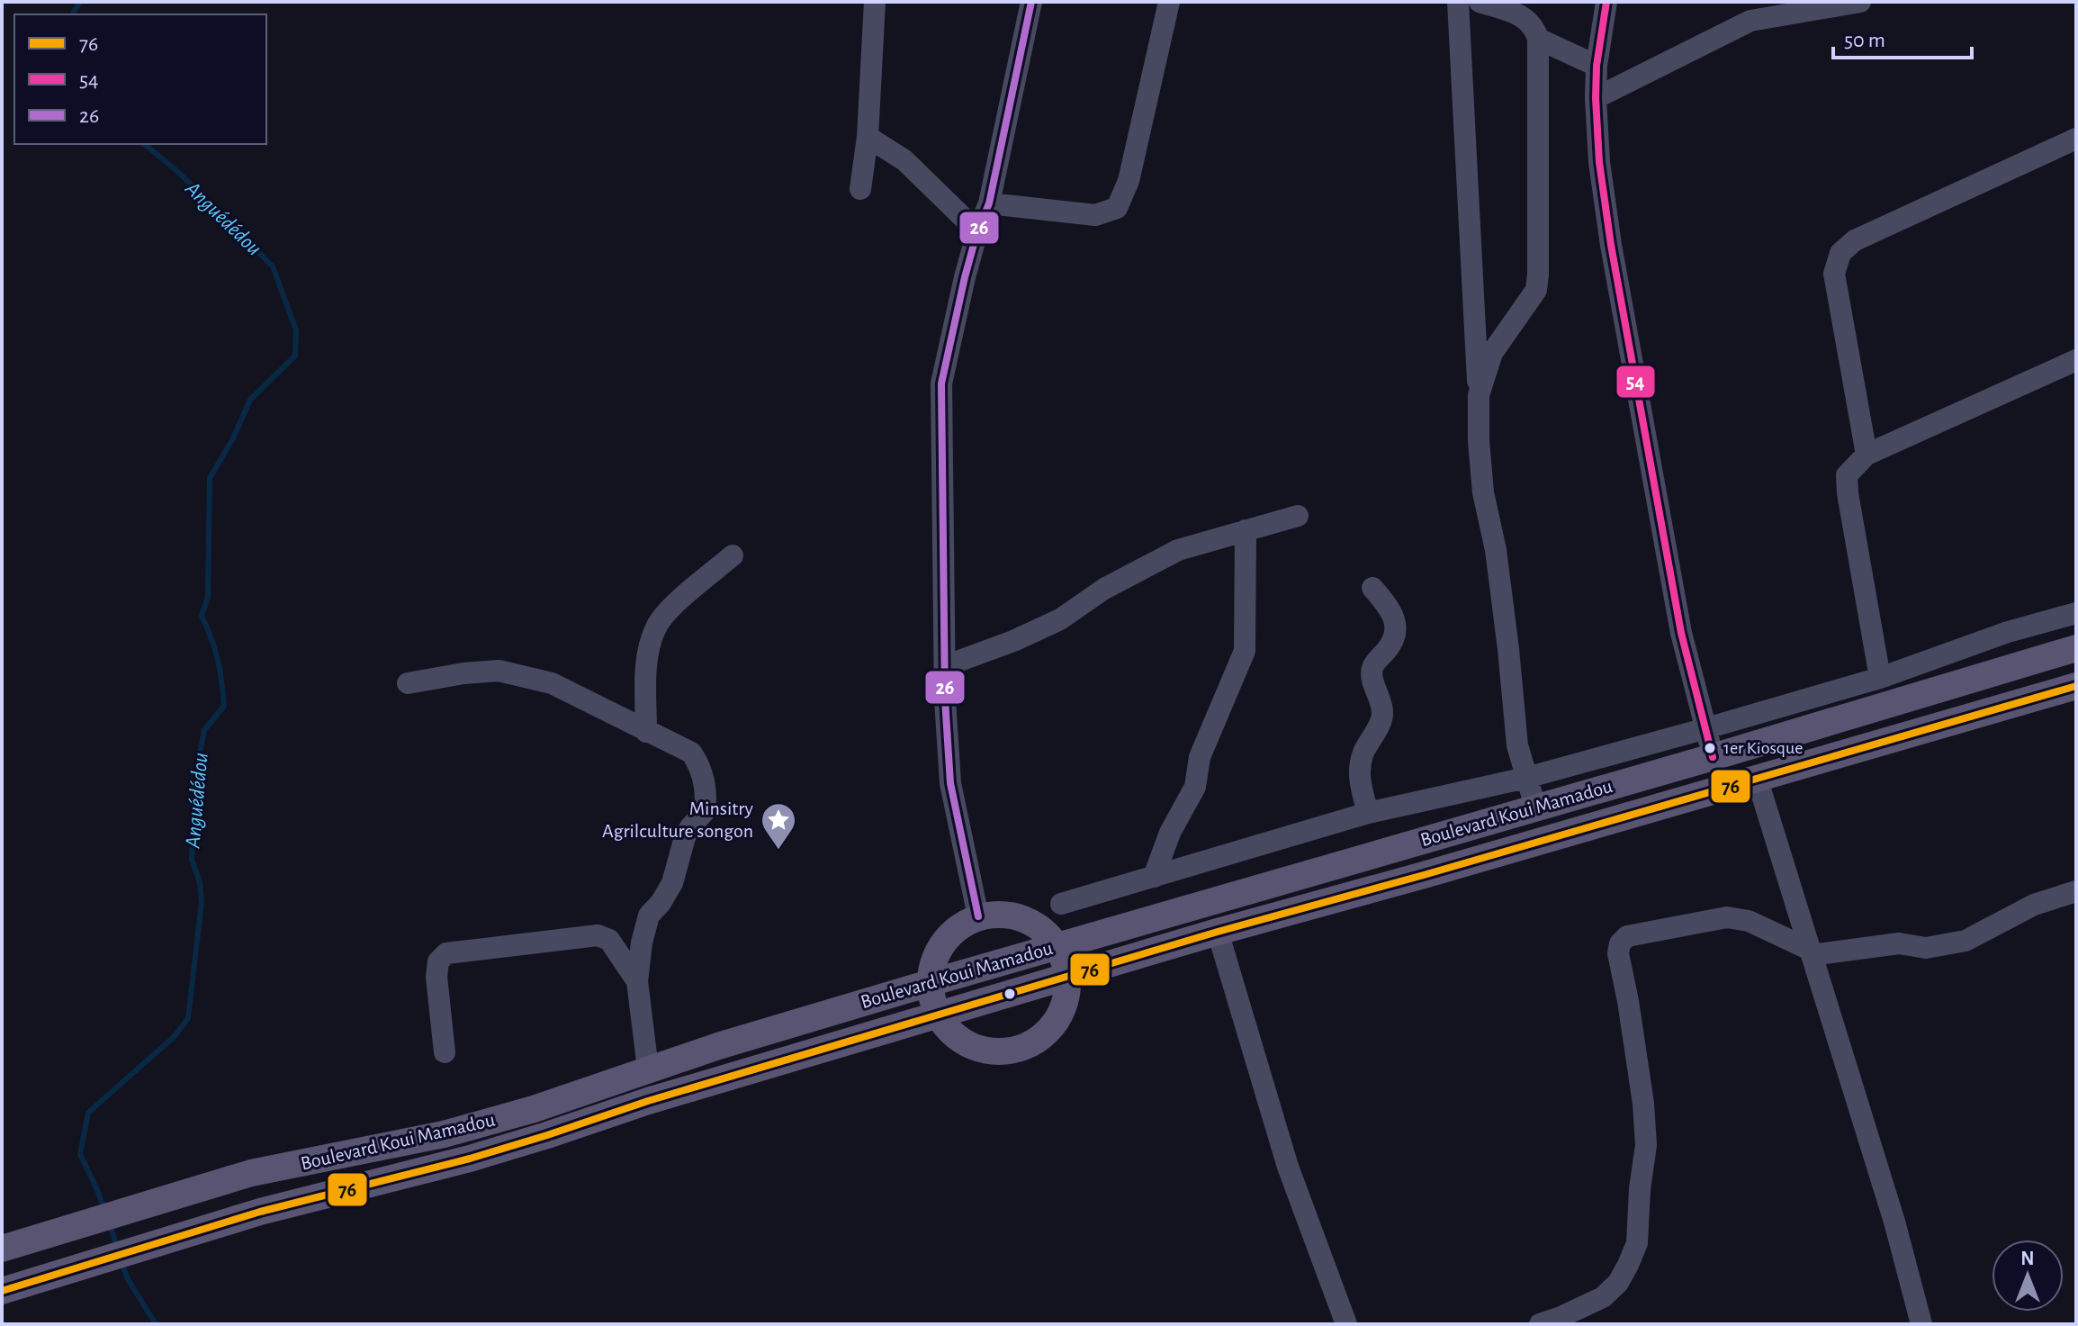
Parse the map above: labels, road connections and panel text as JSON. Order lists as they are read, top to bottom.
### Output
{
  "streets": {
    "main road": ["Boulevard Koui Mamadou"]
  },
  "water": ["Anguédédou"],
  "places": {
    "other": ["1er Kiosque"],
    "place": ["Minsitry Agrilculture songon"]
  },
  "lines": ["transit line 54", "transit line 26", "transit line 76"],
  "legend": ["76", "54", "26"],
  "scale_bar": "50 m",
  "north": "top"
}
